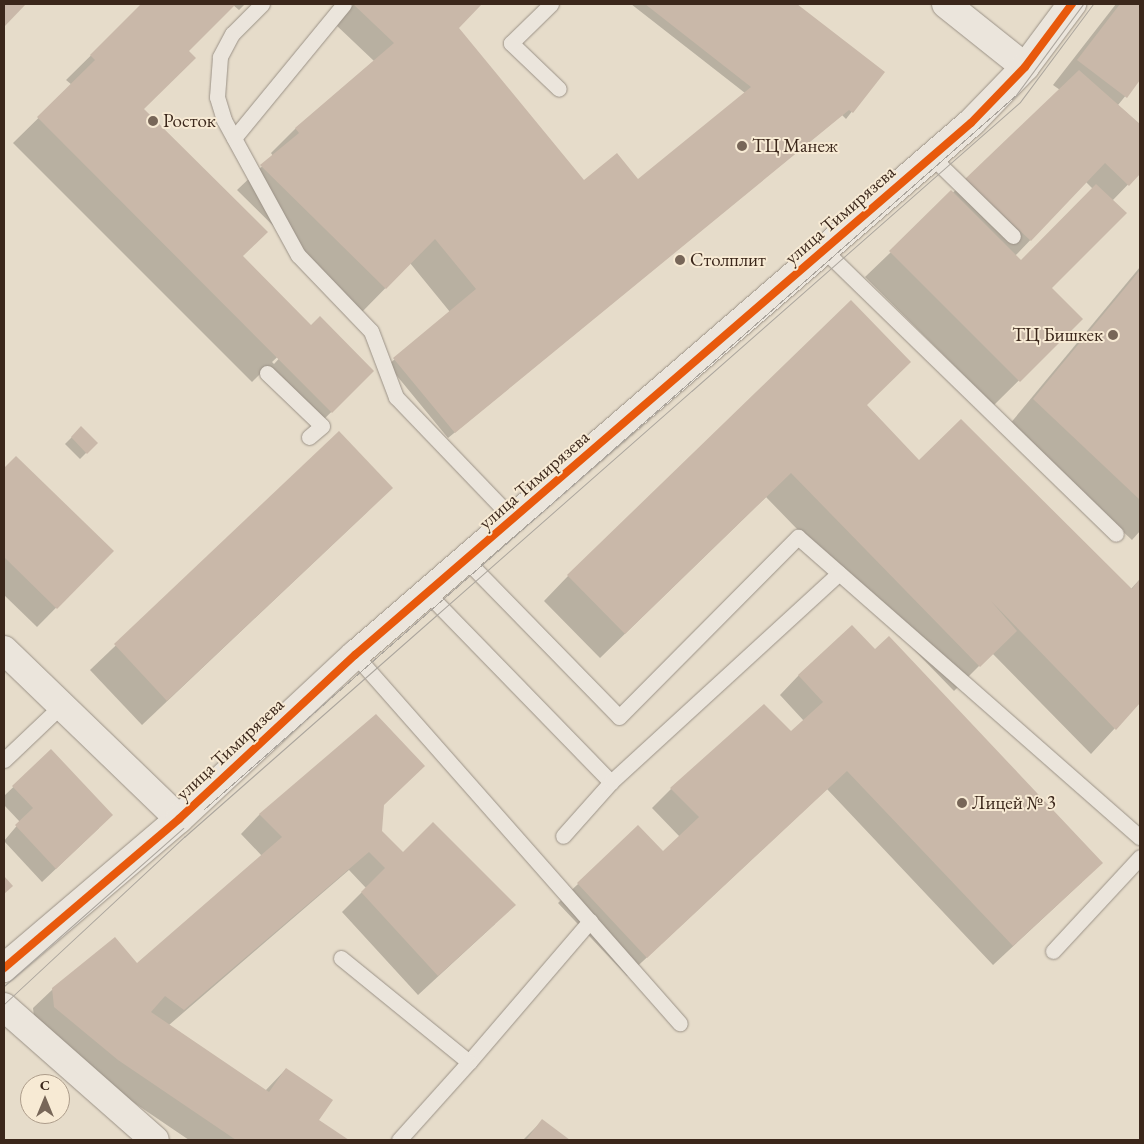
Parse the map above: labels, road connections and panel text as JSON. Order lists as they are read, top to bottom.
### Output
{
  "streets": {
    "street": ["улица Тимирязева"]
  },
  "places": [
    "Росток",
    "ТЦ Манеж",
    "Столплит",
    "ТЦ Бишкек",
    "Лицей № 3"
  ],
  "north": "top"
}
